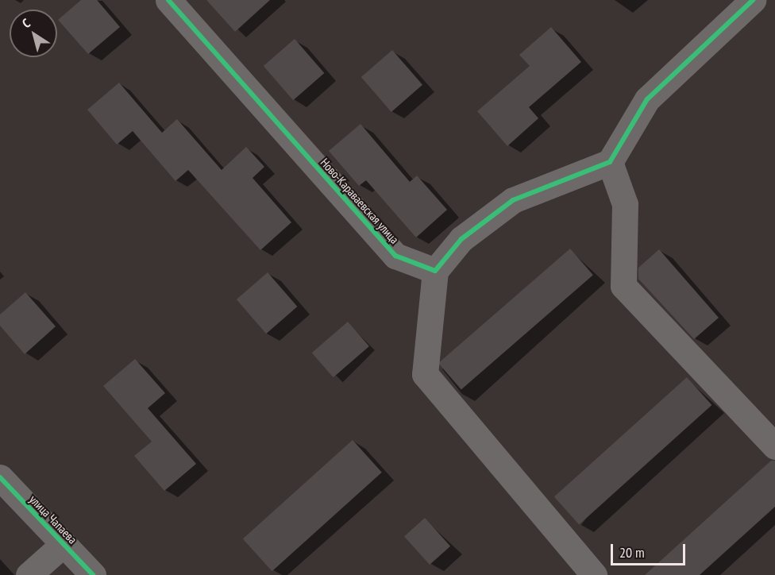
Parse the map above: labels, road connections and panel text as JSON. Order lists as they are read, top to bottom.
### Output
{
  "streets": {
    "street": ["Ново-Караваевская улица", "улица Чапаева"]
  },
  "scale_bar": "20 m",
  "north": "top left"
}
